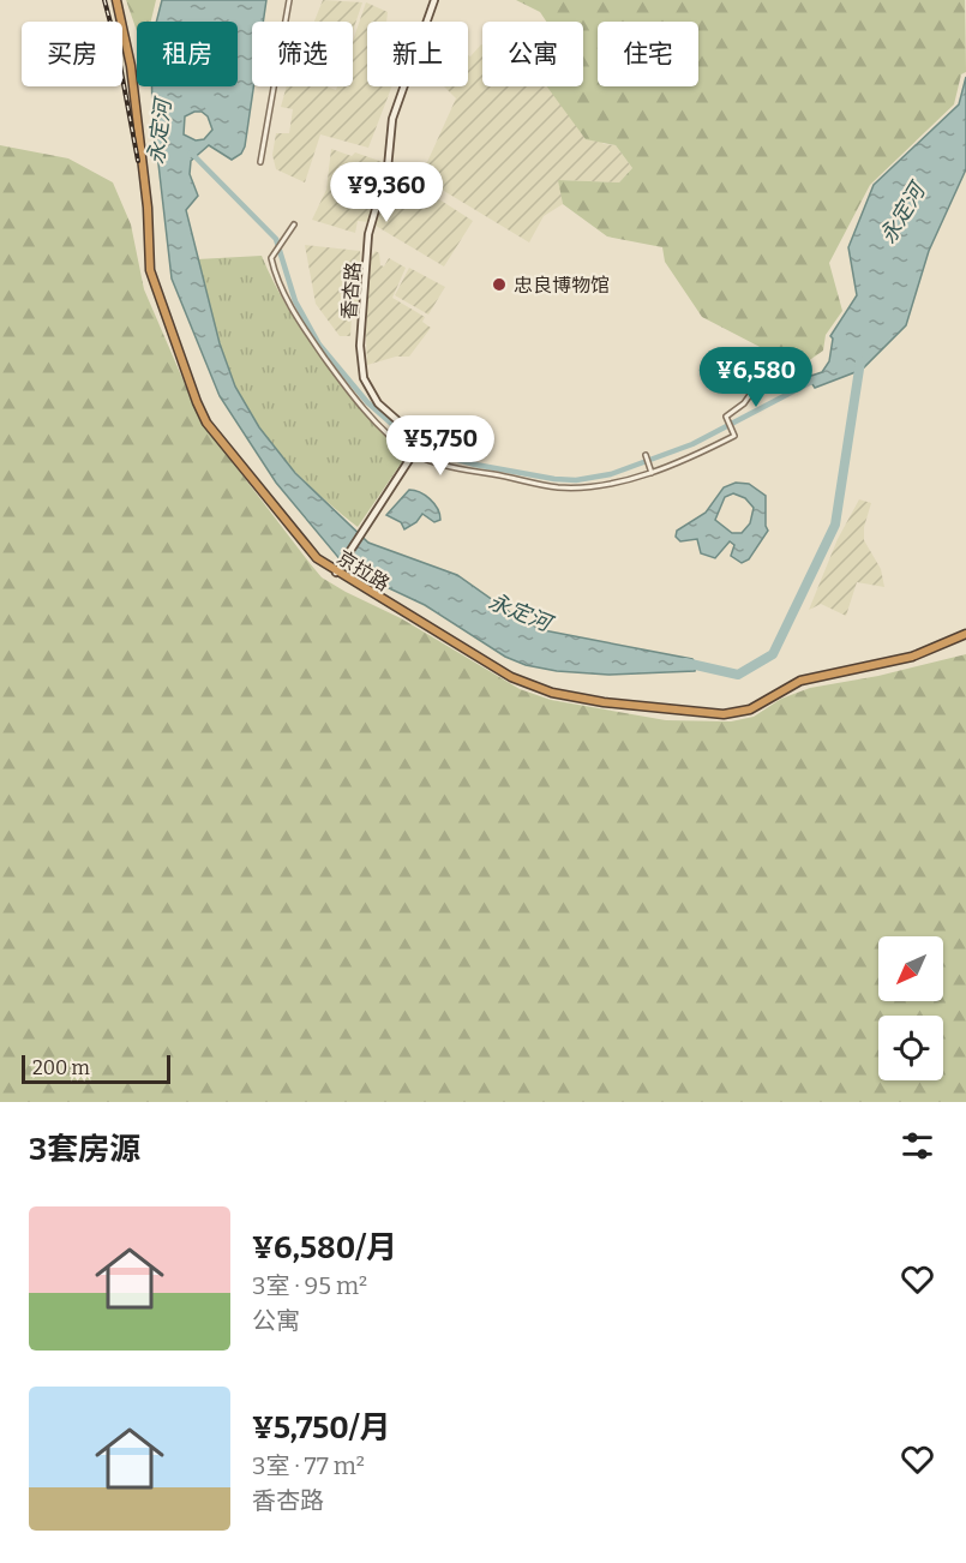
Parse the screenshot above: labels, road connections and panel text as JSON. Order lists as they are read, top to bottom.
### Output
{
  "streets": {
    "highway": ["京拉路"],
    "street": ["香杏路"]
  },
  "crossings": [
    ["香杏路", "京拉路"]
  ],
  "water": ["永定河"],
  "places": ["忠良博物馆"],
  "scale_bar": "200 m",
  "north": "bottom left",
  "page": {
    "chip": [
      "买房",
      "租房",
      "筛选",
      "新上",
      "公寓",
      "住宅"
    ],
    "price": ["¥9,360", "¥6,580", "¥5,750"],
    "scale": "200 m",
    "heading": "3套房源",
    "list": [
      {
        "name": "¥6,580/月",
        "note": "3室 · 95 m² · 公寓"
      },
      {
        "name": "¥5,750/月",
        "note": "3室 · 77 m² · 香杏路"
      }
    ]
  }
}
